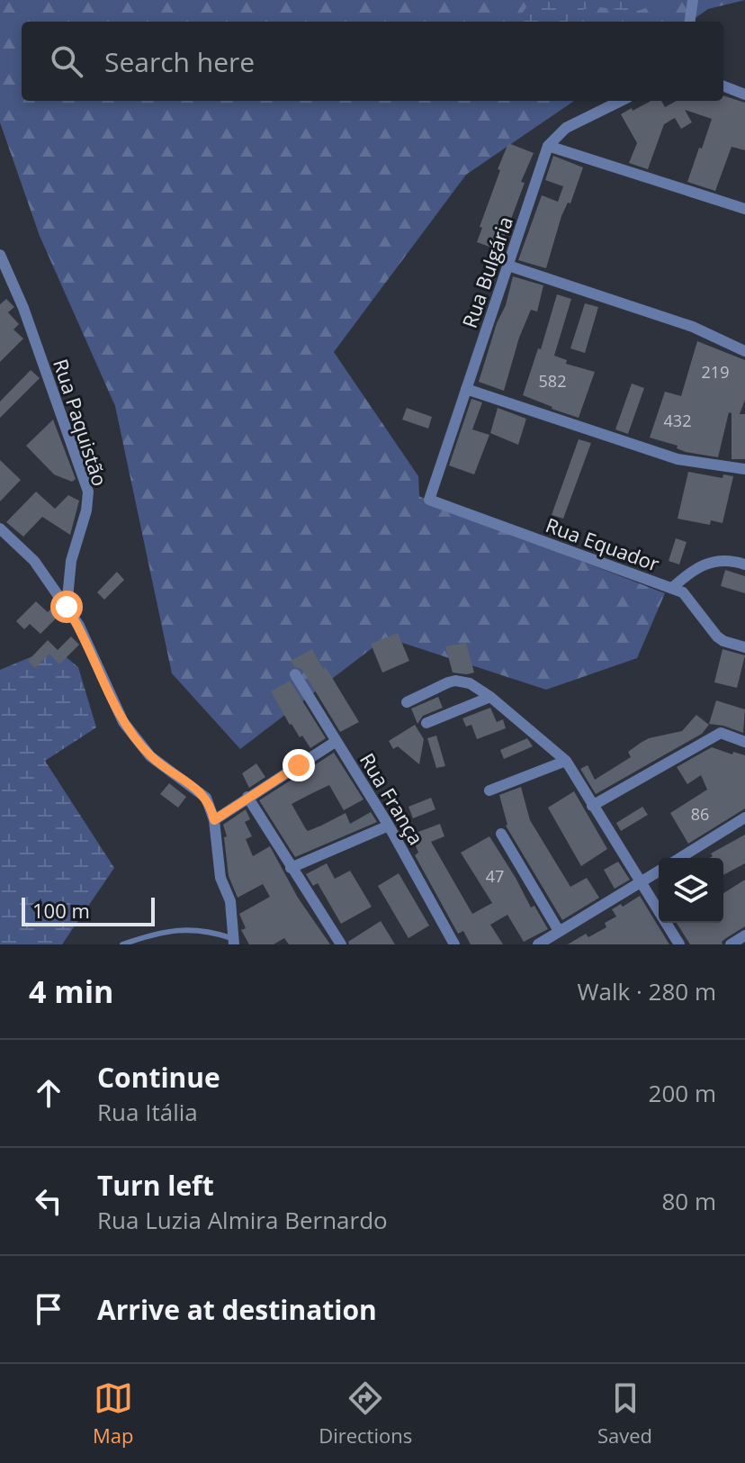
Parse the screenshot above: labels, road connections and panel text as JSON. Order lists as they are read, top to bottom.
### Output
{
  "streets": {
    "street": [
      "Rua Bulgária",
      "Rua Paquistão",
      "Rua Equador",
      "Rua França"
    ]
  },
  "crossings": [
    ["Rua Bulgária", "Rua Equador"]
  ],
  "house_numbers": [
    "219",
    "582",
    "432",
    "86",
    "47"
  ],
  "scale_bar": "100 m",
  "page": {
    "search": "Search here",
    "scale": "100 m",
    "heading": ["4 min", "Walk · 280 m"],
    "list": [
      ["Continue", "Rua Itália", "200 m"],
      ["Turn left", "Rua Luzia Almira Bernardo", "80 m"],
      "Arrive at destination"
    ],
    "nav": ["Map", "Directions", "Saved"]
  }
}
